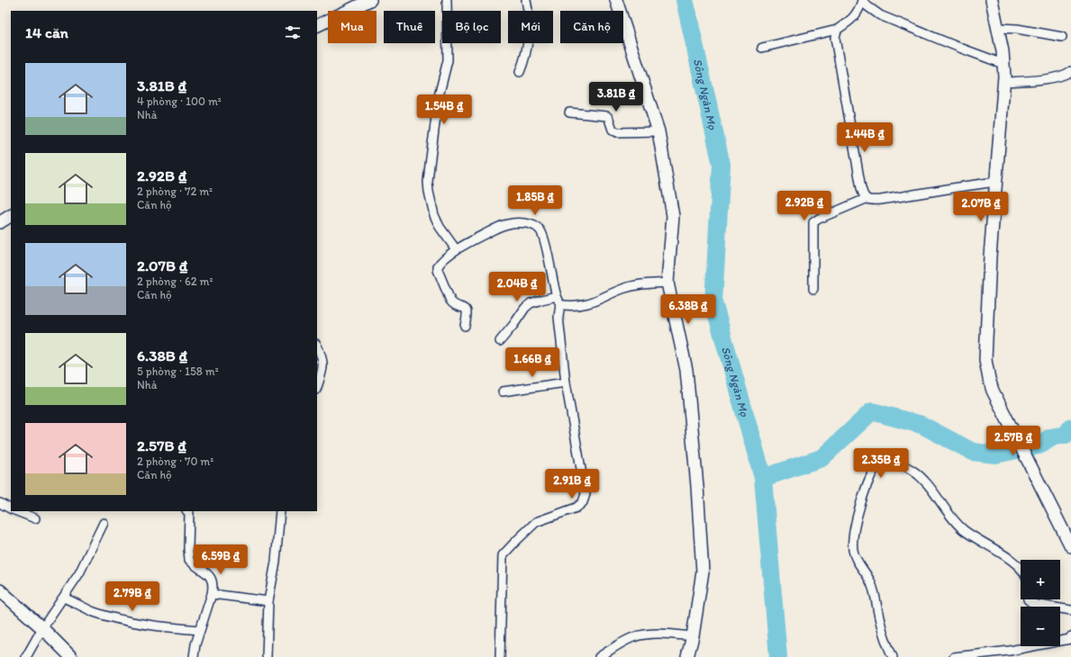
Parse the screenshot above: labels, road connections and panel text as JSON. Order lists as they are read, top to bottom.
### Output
{
  "water": ["Sông Ngàn Mọ"],
  "page": {
    "chip": [
      "Mua",
      "Thuê",
      "Bộ lọc",
      "Mới",
      "Căn hộ"
    ],
    "heading": "14 căn",
    "list": [
      {
        "name": "3.81B ₫",
        "note": "4 phòng · 100 m² · Nhà"
      },
      {
        "name": "2.92B ₫",
        "note": "2 phòng · 72 m² · Căn hộ"
      },
      {
        "name": "2.07B ₫",
        "note": "2 phòng · 62 m² · Căn hộ"
      },
      {
        "name": "6.38B ₫",
        "note": "5 phòng · 158 m² · Nhà"
      },
      {
        "name": "2.57B ₫",
        "note": "2 phòng · 70 m² · Căn hộ"
      }
    ],
    "price": [
      "3.81B ₫",
      "1.54B ₫",
      "1.44B ₫",
      "1.85B ₫",
      "2.92B ₫",
      "2.07B ₫",
      "2.04B ₫",
      "6.38B ₫",
      "1.66B ₫",
      "2.57B ₫",
      "2.35B ₫",
      "2.91B ₫",
      "6.59B ₫",
      "2.79B ₫"
    ],
    "map_buttons": ["+", "−"]
  }
}
